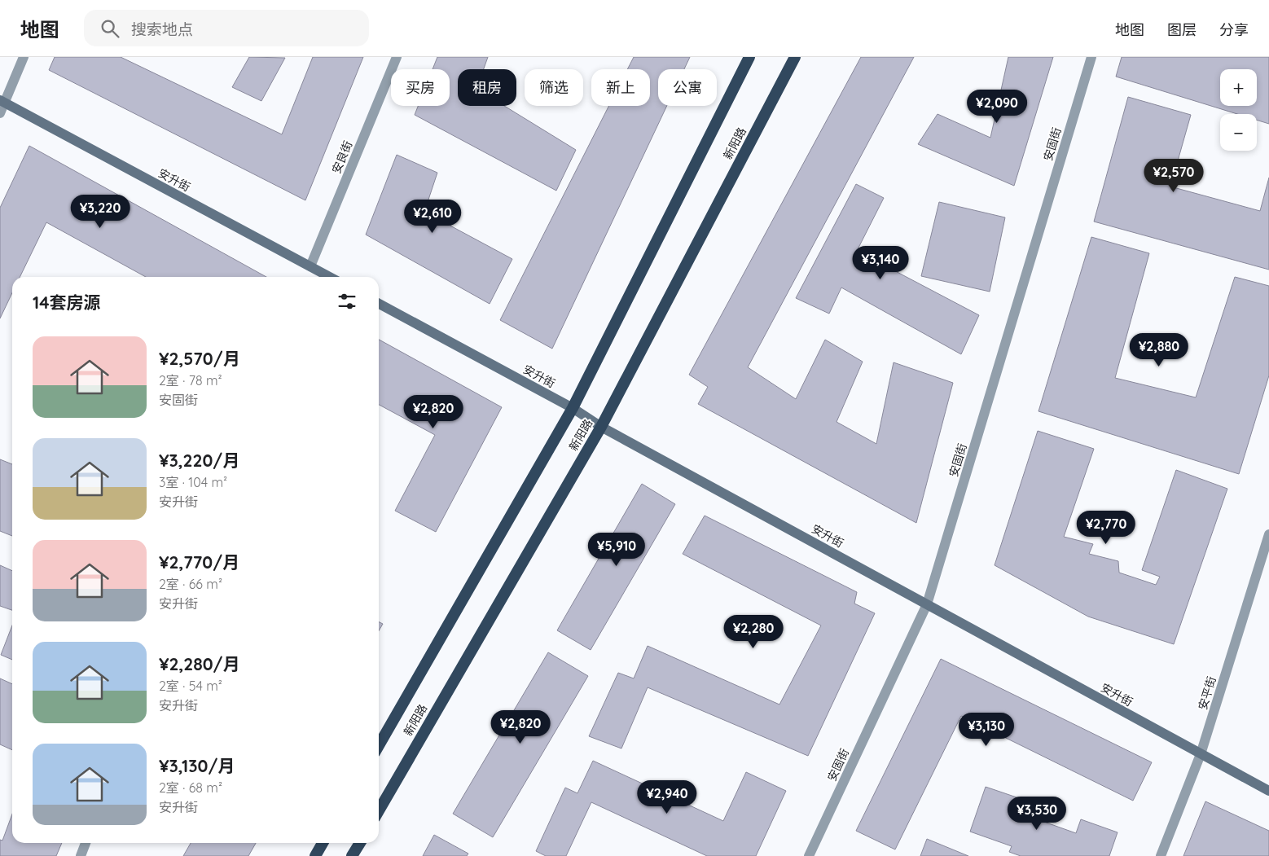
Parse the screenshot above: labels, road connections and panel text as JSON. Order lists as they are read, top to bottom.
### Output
{
  "streets": {
    "highway": ["新阳路"],
    "main road": ["安升街"],
    "street": ["安固街", "安良街", "安平街"]
  },
  "crossings": [
    ["新阳路", "安升街"],
    ["安固街", "安升街"],
    ["安良街", "安升街"],
    ["安升街", "安平街"]
  ],
  "page": {
    "header": "地图",
    "search": "搜索地点",
    "nav": ["地图", "图层", "分享"],
    "map_buttons": ["+", "−"],
    "chip": [
      "买房",
      "租房",
      "筛选",
      "新上",
      "公寓"
    ],
    "price": [
      "¥2,090",
      "¥2,570",
      "¥3,220",
      "¥2,610",
      "¥3,140",
      "¥2,880",
      "¥2,820",
      "¥2,770",
      "¥5,910",
      "¥2,280",
      "¥2,820",
      "¥3,130",
      "¥2,940",
      "¥3,530"
    ],
    "heading": "14套房源",
    "list": [
      {
        "name": "¥2,570/月",
        "note": "2室 · 78 m² · 安固街"
      },
      {
        "name": "¥3,220/月",
        "note": "3室 · 104 m² · 安升街"
      },
      {
        "name": "¥2,770/月",
        "note": "2室 · 66 m² · 安升街"
      },
      {
        "name": "¥2,280/月",
        "note": "2室 · 54 m² · 安升街"
      },
      {
        "name": "¥3,130/月",
        "note": "2室 · 68 m² · 安升街"
      }
    ]
  }
}
